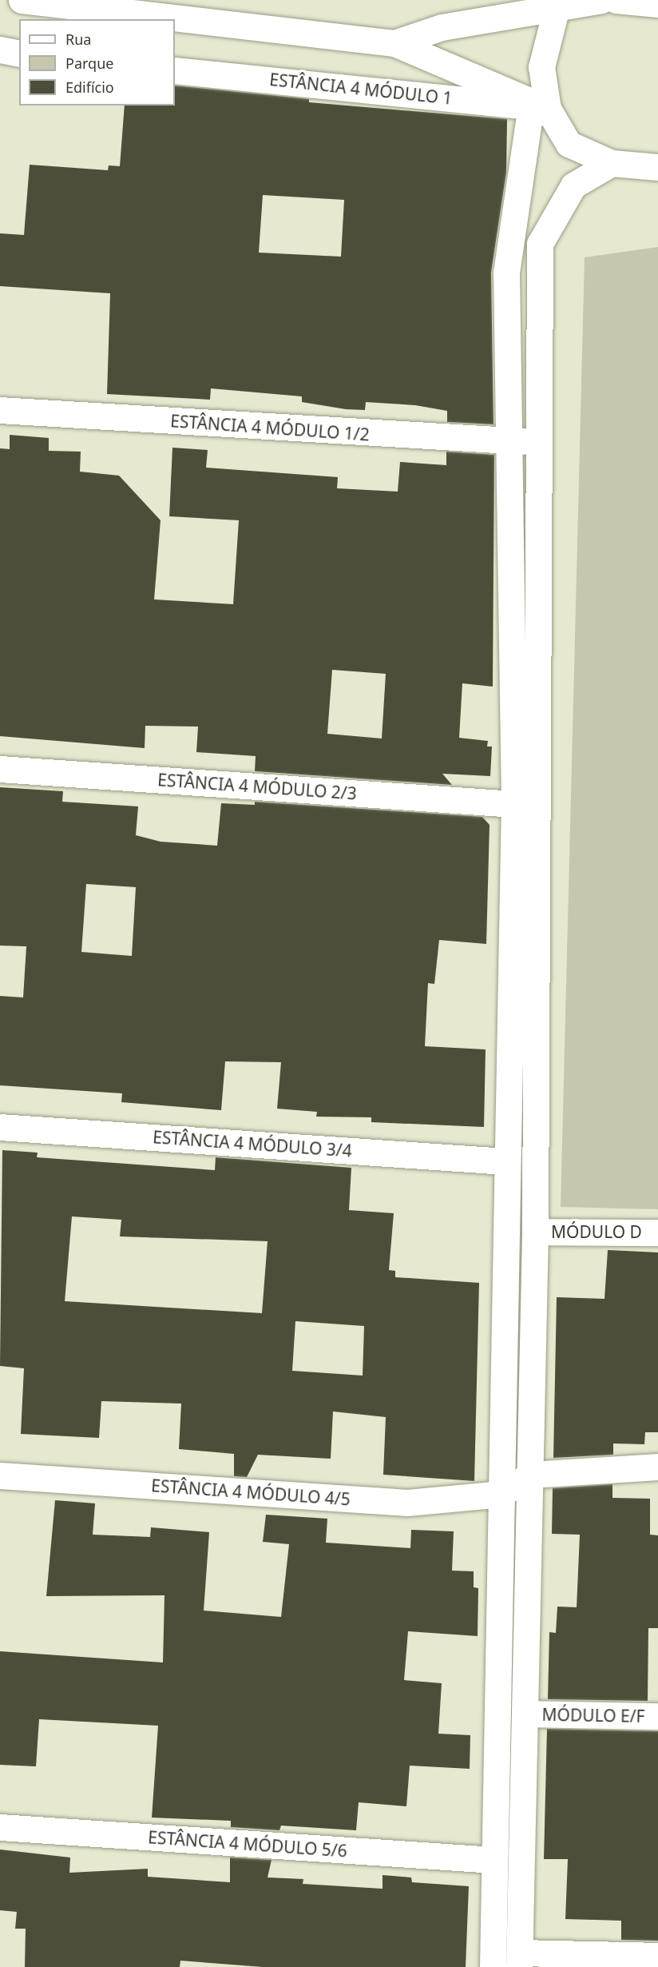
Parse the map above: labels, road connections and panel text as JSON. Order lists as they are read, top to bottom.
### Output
{
  "streets": {
    "street": [
      "ESTÂNCIA 4 MÓDULO 1",
      "ESTÂNCIA 4 MÓDULO 1/2",
      "ESTÂNCIA 4 MÓDULO 2/3",
      "ESTÂNCIA 4 MÓDULO 3/4",
      "MÓDULO D",
      "ESTÂNCIA 4 MÓDULO 4/5",
      "MÓDULO E/F",
      "ESTÂNCIA 4 MÓDULO 5/6"
    ]
  },
  "legend": ["Rua", "Parque", "Edifício"]
}
